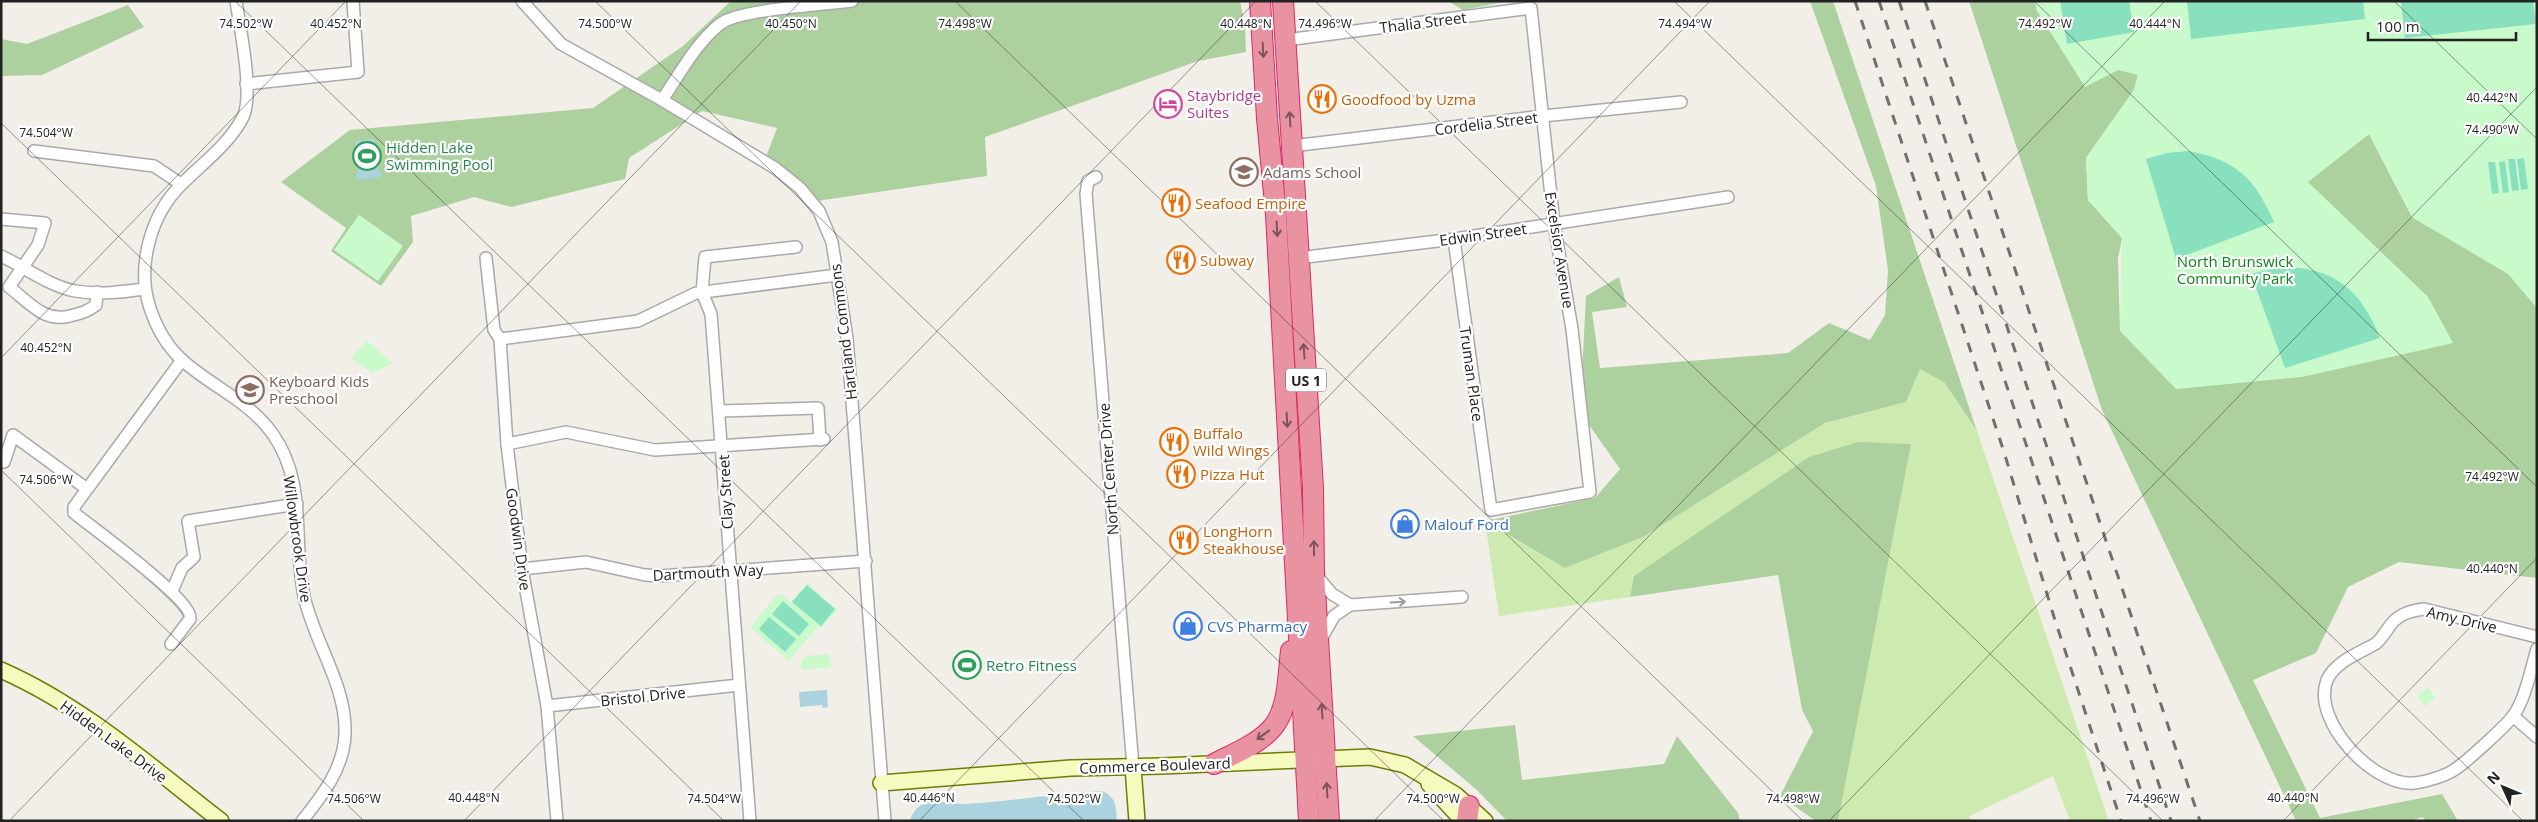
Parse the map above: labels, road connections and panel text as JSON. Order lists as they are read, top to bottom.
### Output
{
  "streets": {
    "highway": ["US 1"],
    "street": [
      "Thalia Street",
      "Cordelia Street",
      "Edwin Street",
      "Excelsior Avenue",
      "Hartland Commons",
      "Truman Place",
      "North Center Drive",
      "Clay Street",
      "Willowbrook Drive",
      "Goodwin Drive",
      "Dartmouth Way",
      "Amy Drive",
      "Bristol Drive",
      "Hidden Lake Drive",
      "Commerce Boulevard"
    ]
  },
  "crossings": [
    ["Thalia Street", "Excelsior Avenue"],
    ["Thalia Street", "US 1"],
    ["Cordelia Street", "Excelsior Avenue"],
    ["Cordelia Street", "US 1"],
    ["Edwin Street", "Excelsior Avenue"],
    ["Edwin Street", "Truman Place"],
    ["Edwin Street", "US 1"],
    ["Excelsior Avenue", "Truman Place"],
    ["Hartland Commons", "Dartmouth Way"],
    ["Hartland Commons", "Commerce Boulevard"],
    ["US 1", "Commerce Boulevard"],
    ["North Center Drive", "Commerce Boulevard"],
    ["Clay Street", "Dartmouth Way"],
    ["Clay Street", "Bristol Drive"],
    ["Goodwin Drive", "Dartmouth Way"],
    ["Goodwin Drive", "Bristol Drive"]
  ],
  "parks": ["North Brunswick Community Park"],
  "places": {
    "restaurant": [
      "Goodfood by Uzma",
      "Seafood Empire",
      "Subway",
      "Buffalo Wild Wings",
      "Pizza Hut",
      "LongHorn Steakhouse"
    ],
    "hotel": ["Staybridge Suites"],
    "sports": ["Hidden Lake Swimming Pool", "Retro Fitness"],
    "school or university": ["Adams School", "Keyboard Kids Preschool"],
    "shop": ["Malouf Ford", "CVS Pharmacy"]
  },
  "scale_bar": "100 m",
  "north": "top left",
  "coordinates": [
    "74.502°W",
    "74.500°W",
    "74.498°W",
    "74.496°W",
    "74.494°W",
    "74.492°W",
    "40.452°N",
    "40.450°N",
    "40.448°N",
    "40.444°N",
    "40.442°N",
    "74.490°W",
    "74.504°W",
    "74.506°W",
    "40.440°N",
    "40.446°N"
  ]
}
